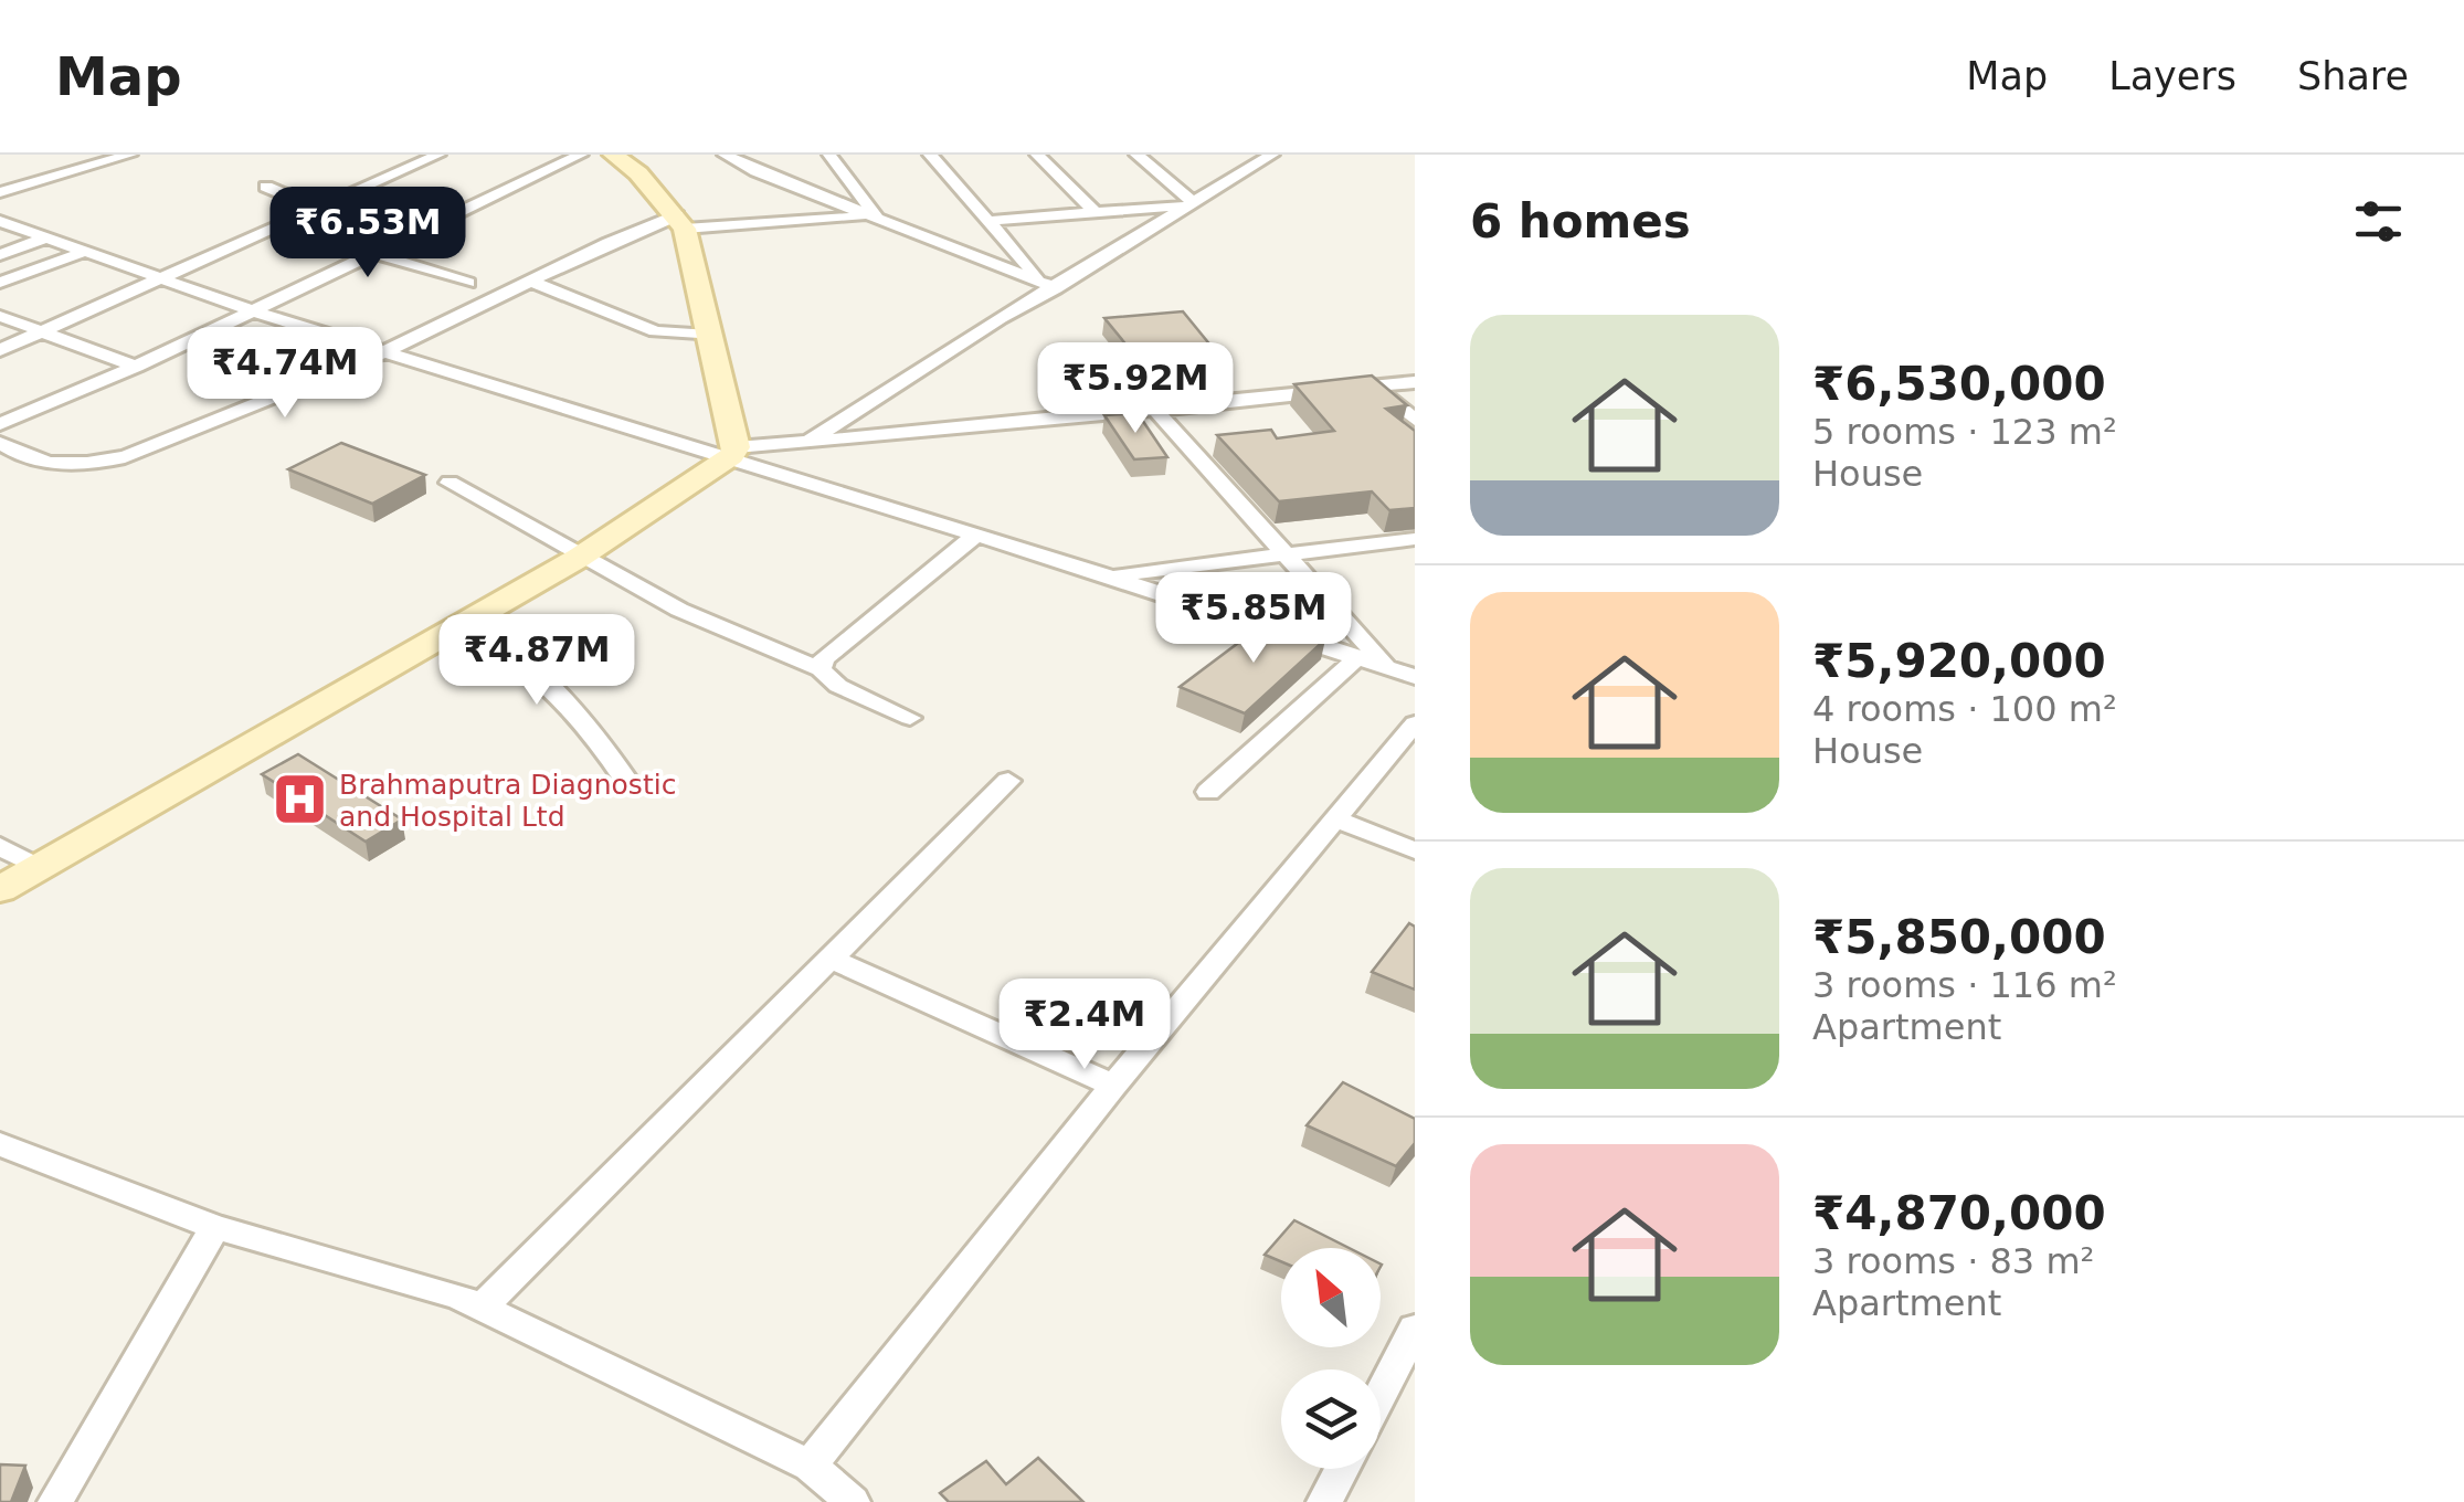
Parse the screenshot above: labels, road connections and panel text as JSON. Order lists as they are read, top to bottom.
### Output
{
  "places": {
    "hospital": ["Brahmaputra Diagnostic and Hospital Ltd"]
  },
  "north": "top left",
  "page": {
    "header": "Map",
    "nav": ["Map", "Layers", "Share"],
    "heading": "6 homes",
    "price": [
      "₹6.53M",
      "₹4.74M",
      "₹5.92M",
      "₹5.85M",
      "₹4.87M",
      "₹2.4M"
    ],
    "list": [
      {
        "name": "₹6,530,000",
        "note": "5 rooms · 123 m² · House"
      },
      {
        "name": "₹5,920,000",
        "note": "4 rooms · 100 m² · House"
      },
      {
        "name": "₹5,850,000",
        "note": "3 rooms · 116 m² · Apartment"
      },
      {
        "name": "₹4,870,000",
        "note": "3 rooms · 83 m² · Apartment"
      }
    ]
  }
}
